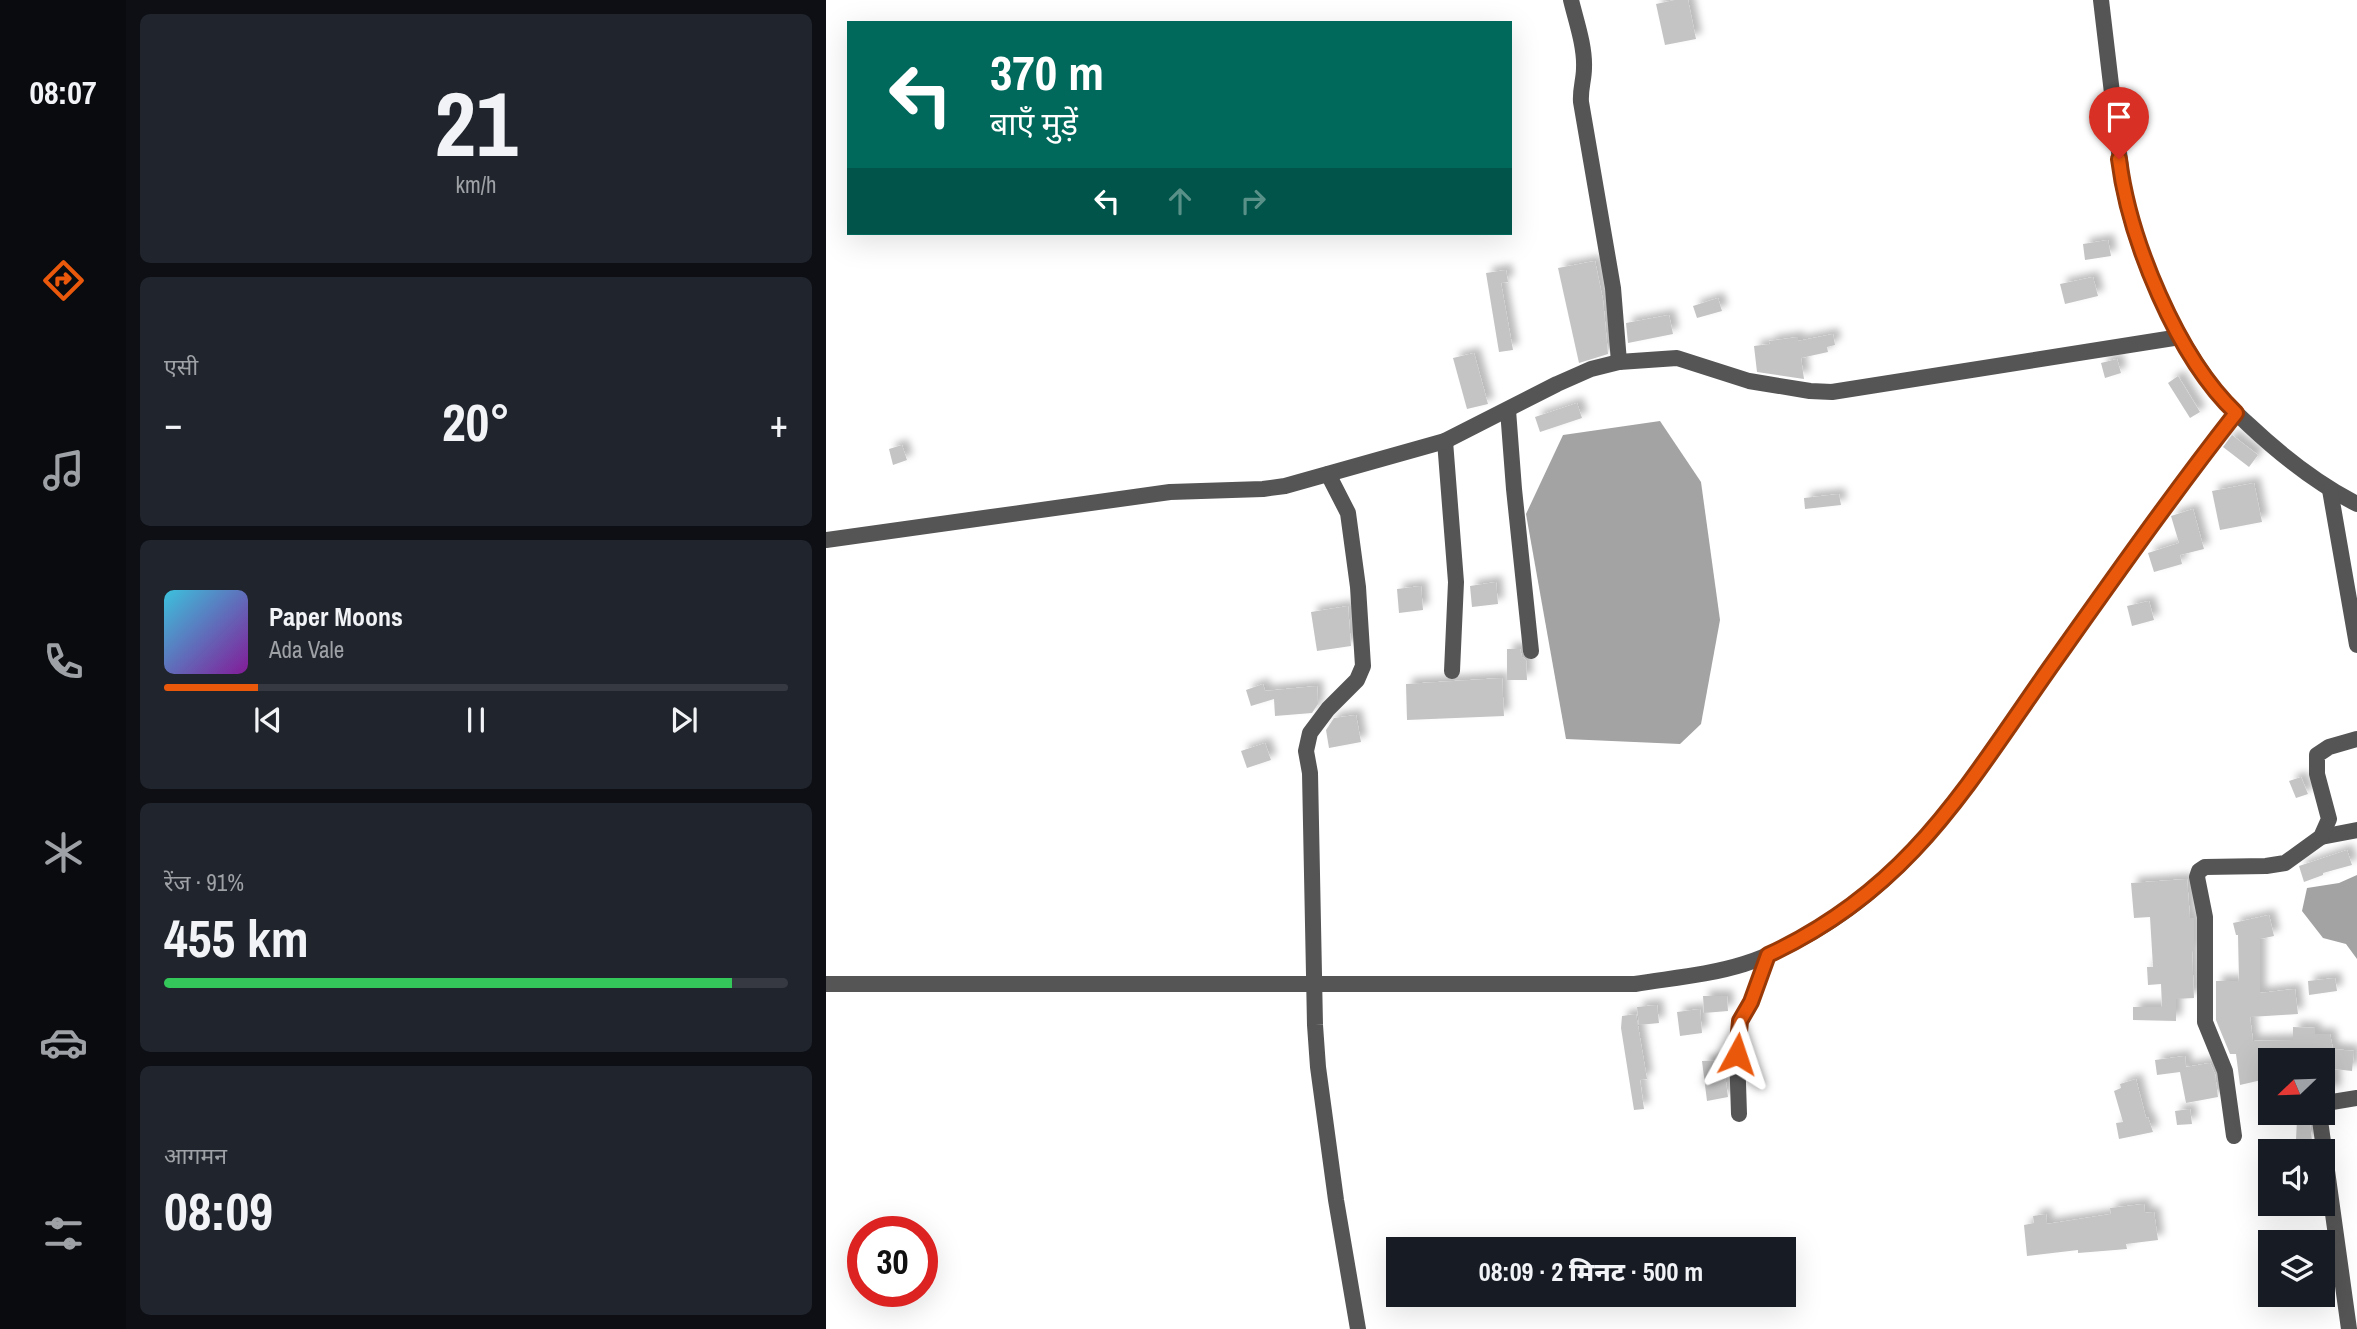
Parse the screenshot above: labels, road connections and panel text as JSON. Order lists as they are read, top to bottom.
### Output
{
  "north": "bottom left",
  "page": {
    "tabs": "08:07",
    "tile": [
      ["21", "km/h"],
      "एसी",
      ["रेंज · 91%", "455 km"],
      ["आगमन", "08:09"]
    ],
    "turn": ["370 m", "बाएँ मुड़ें"],
    "heat": ["−", "20°", "+"],
    "song": ["Paper Moons", "Ada Vale"],
    "limit": "30",
    "trip": "08:09 · 2 मिनट · 500 m"
  }
}
